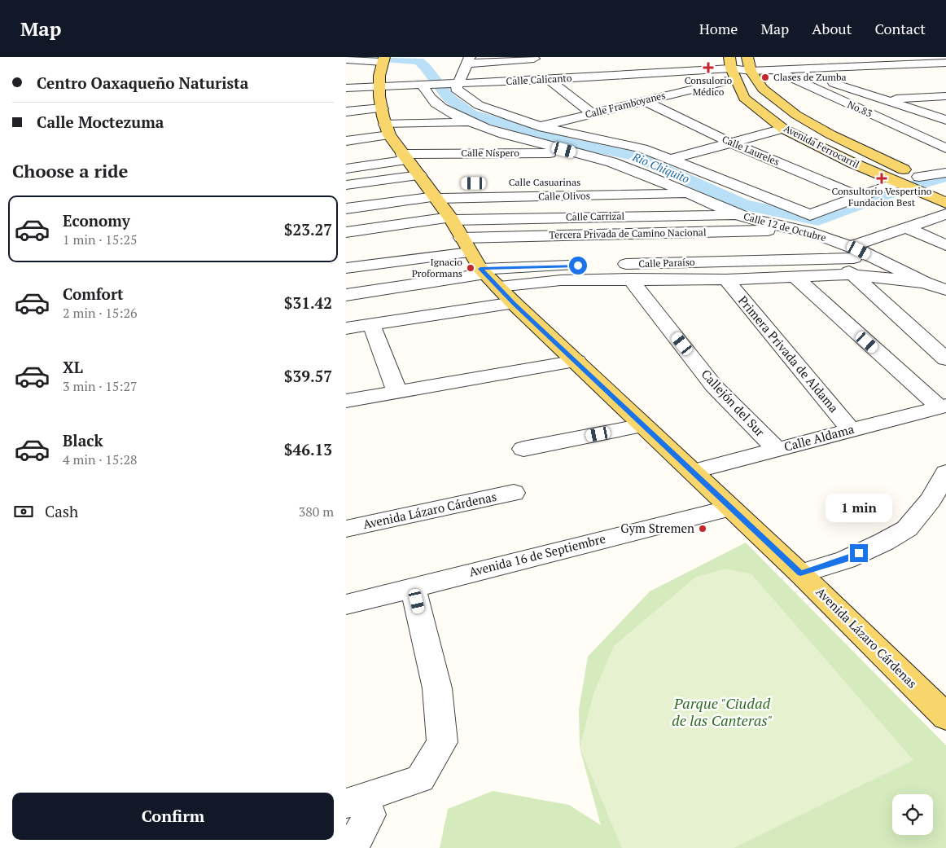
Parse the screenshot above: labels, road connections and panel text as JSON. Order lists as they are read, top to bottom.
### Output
{
  "streets": {
    "main road": ["Avenida Ferrocarril", "Avenida Lázaro Cárdenas"],
    "street": [
      "Calle Calicanto",
      "Calle Framboyanes",
      "No.83",
      "Calle Laureles",
      "Calle Níspero",
      "Calle Casuarinas",
      "Calle Olivos",
      "Calle Carrizal",
      "Calle 12 de Octubre",
      "Tercera Privada de Camino Nacional",
      "Calle Paraíso",
      "Primera Privada de Aldama",
      "Callejón del Sur",
      "Calle Aldama",
      "Avenida 16 de Septiembre"
    ]
  },
  "crossings": [
    ["Calle Calicanto", "Calle Framboyanes"],
    ["Calle Calicanto", "Avenida Ferrocarril"],
    ["Calle Calicanto", "Calle Níspero"],
    ["Calle Calicanto", "Calle Olivos"],
    ["Calle Calicanto", "Calle 12 de Octubre"],
    ["Calle Calicanto", "Avenida Lázaro Cárdenas"],
    ["Calle Framboyanes", "Avenida Ferrocarril"],
    ["Calle Framboyanes", "Calle Laureles"],
    ["Calle Níspero", "Calle Olivos"],
    ["Calle Níspero", "Calle 12 de Octubre"],
    ["Calle Níspero", "Avenida Lázaro Cárdenas"],
    ["Calle Casuarinas", "Calle 12 de Octubre"],
    ["Calle Olivos", "Calle 12 de Octubre"],
    ["Calle Olivos", "Avenida Lázaro Cárdenas"],
    ["Calle Carrizal", "Calle 12 de Octubre"],
    ["Calle Carrizal", "Avenida Lázaro Cárdenas"],
    ["Calle 12 de Octubre", "Tercera Privada de Camino Nacional"],
    ["Calle 12 de Octubre", "Calle Paraíso"],
    ["Calle 12 de Octubre", "Primera Privada de Aldama"],
    ["Calle 12 de Octubre", "Callejón del Sur"],
    ["Calle 12 de Octubre", "Avenida Lázaro Cárdenas"],
    ["Tercera Privada de Camino Nacional", "Calle Paraíso"],
    ["Tercera Privada de Camino Nacional", "Avenida Lázaro Cárdenas"],
    ["Calle Paraíso", "Avenida Lázaro Cárdenas"],
    ["Primera Privada de Aldama", "Calle Aldama"],
    ["Callejón del Sur", "Calle Aldama"],
    ["Calle Aldama", "Avenida Lázaro Cárdenas"],
    ["Avenida Lázaro Cárdenas", "Avenida 16 de Septiembre"]
  ],
  "water": ["Rio Chiquito"],
  "parks": ["Parque \"Ciudad de las Canteras\""],
  "places": {
    "health": ["Consulorio Médico", "Consultorio Vespertino Fundacion Best"],
    "other": ["Clases de Zumba", "Ignacio Proformans", "Gym Stremen"]
  },
  "page": {
    "header": "Map",
    "nav": [
      "Home",
      "Map",
      "About",
      "Contact"
    ],
    "banner": ["Centro Oaxaqueño Naturista", "Calle Moctezuma"],
    "heading": "Choose a ride",
    "list": [
      {
        "name": "Economy",
        "note": "1 min · 15:25",
        "value": "$23.27"
      },
      {
        "name": "Comfort",
        "note": "2 min · 15:26",
        "value": "$31.42"
      },
      {
        "name": "XL",
        "note": "3 min · 15:27",
        "value": "$39.57"
      },
      {
        "name": "Black",
        "note": "4 min · 15:28",
        "value": "$46.13"
      }
    ],
    "pay": ["Cash", "380 m"],
    "bubble": "1 min",
    "buttons": "Confirm"
  }
}
